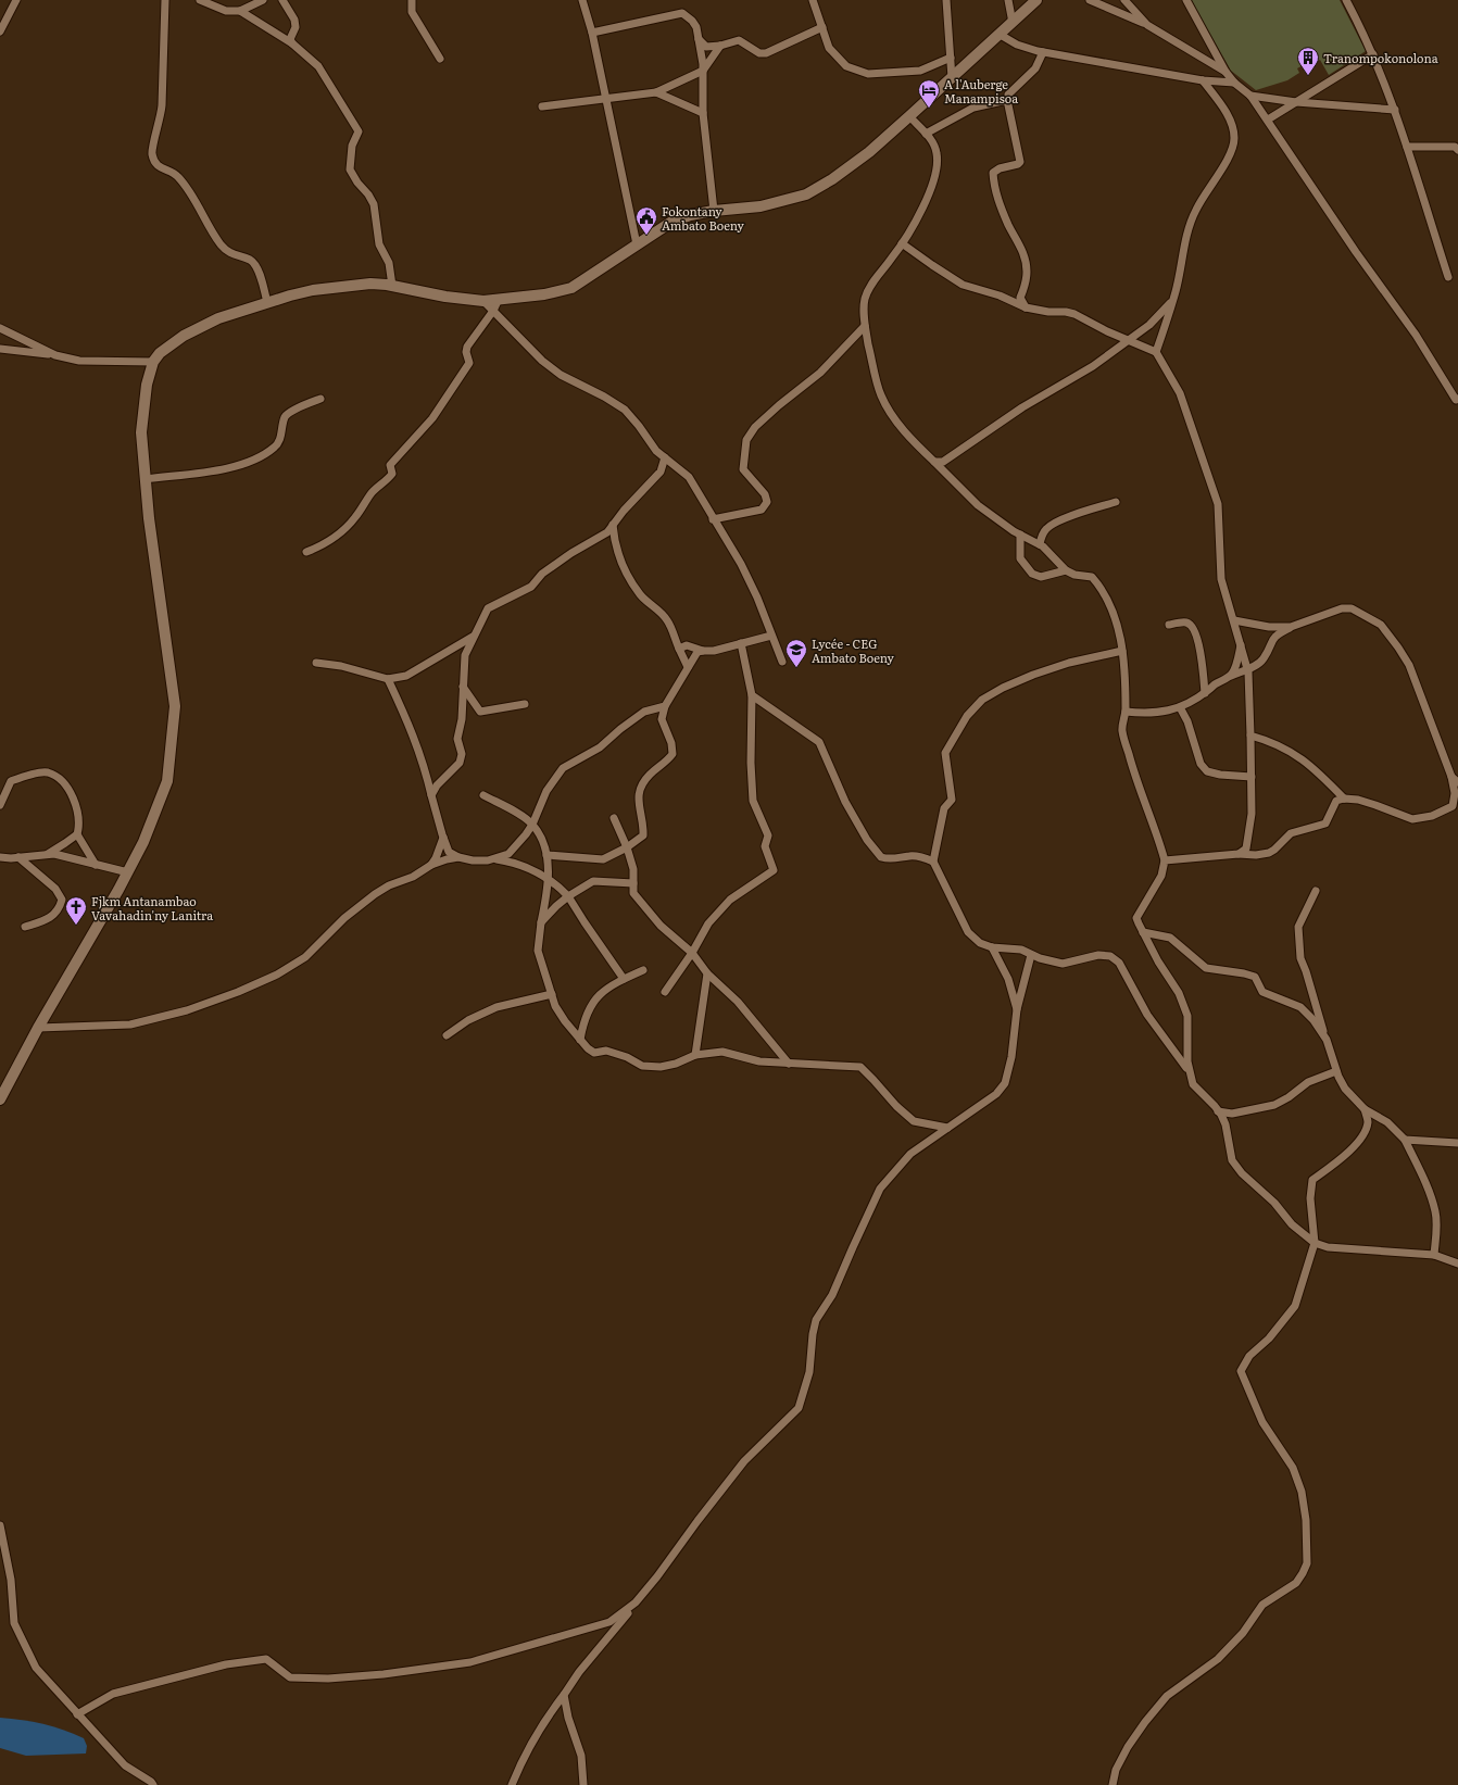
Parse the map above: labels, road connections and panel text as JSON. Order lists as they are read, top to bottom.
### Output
{
  "places": {
    "building": ["Tranompokonolona"],
    "hotel": ["A l'Auberge Manampisoa"],
    "public building": ["Fokontany Ambato Boeny"],
    "school or university": ["Lycée - CEG Ambato Boeny"],
    "church": ["Fjkm Antanambao Vavahadin'ny Lanitra"]
  }
}
